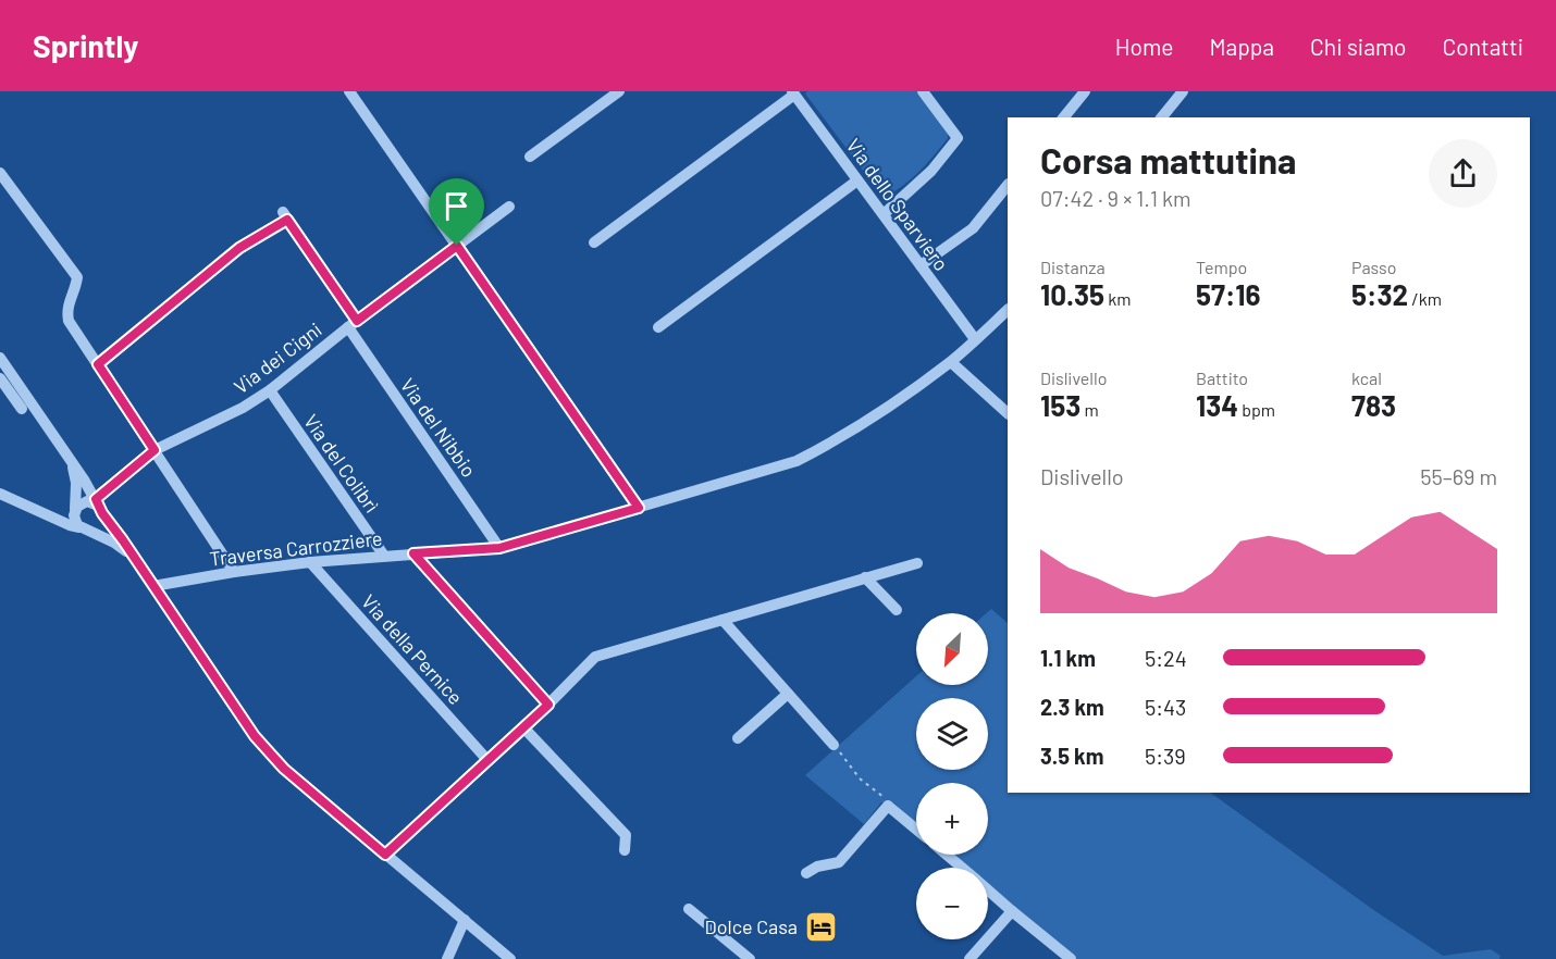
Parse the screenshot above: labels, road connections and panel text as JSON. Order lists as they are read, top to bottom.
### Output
{
  "streets": {
    "street": [
      "Via dello Sparviero",
      "Via dei Cigni",
      "Via del Nibbio",
      "Via del Colibrì",
      "Traversa Carrozziere",
      "Via della Pernice"
    ]
  },
  "crossings": [
    ["Via dello Sparviero", "Traversa Carrozziere"],
    ["Via dei Cigni", "Via del Nibbio"],
    ["Via dei Cigni", "Via del Colibrì"],
    ["Via del Nibbio", "Traversa Carrozziere"],
    ["Via del Colibrì", "Traversa Carrozziere"],
    ["Traversa Carrozziere", "Via della Pernice"]
  ],
  "places": {
    "hotel": ["Dolce Casa"]
  },
  "north": "bottom left",
  "page": {
    "header": "Sprintly",
    "nav": [
      "Home",
      "Mappa",
      "Chi siamo",
      "Contatti"
    ],
    "heading": ["Corsa mattutina", "07:42 · 9 × 1.1 km"],
    "stats": [
      ["Distanza", "10.35 km"],
      ["Tempo", "57:16"],
      ["Passo", "5:32 /km"],
      ["Dislivello", "153 m"],
      ["Battito", "134 bpm"],
      ["kcal", "783"]
    ],
    "chart": ["Dislivello", "55–69 m"],
    "map_buttons": ["+", "−"],
    "list": [
      {
        "name": "1.1 km",
        "note": "5:24"
      },
      {
        "name": "2.3 km",
        "note": "5:43"
      },
      {
        "name": "3.5 km",
        "note": "5:39"
      }
    ]
  }
}
